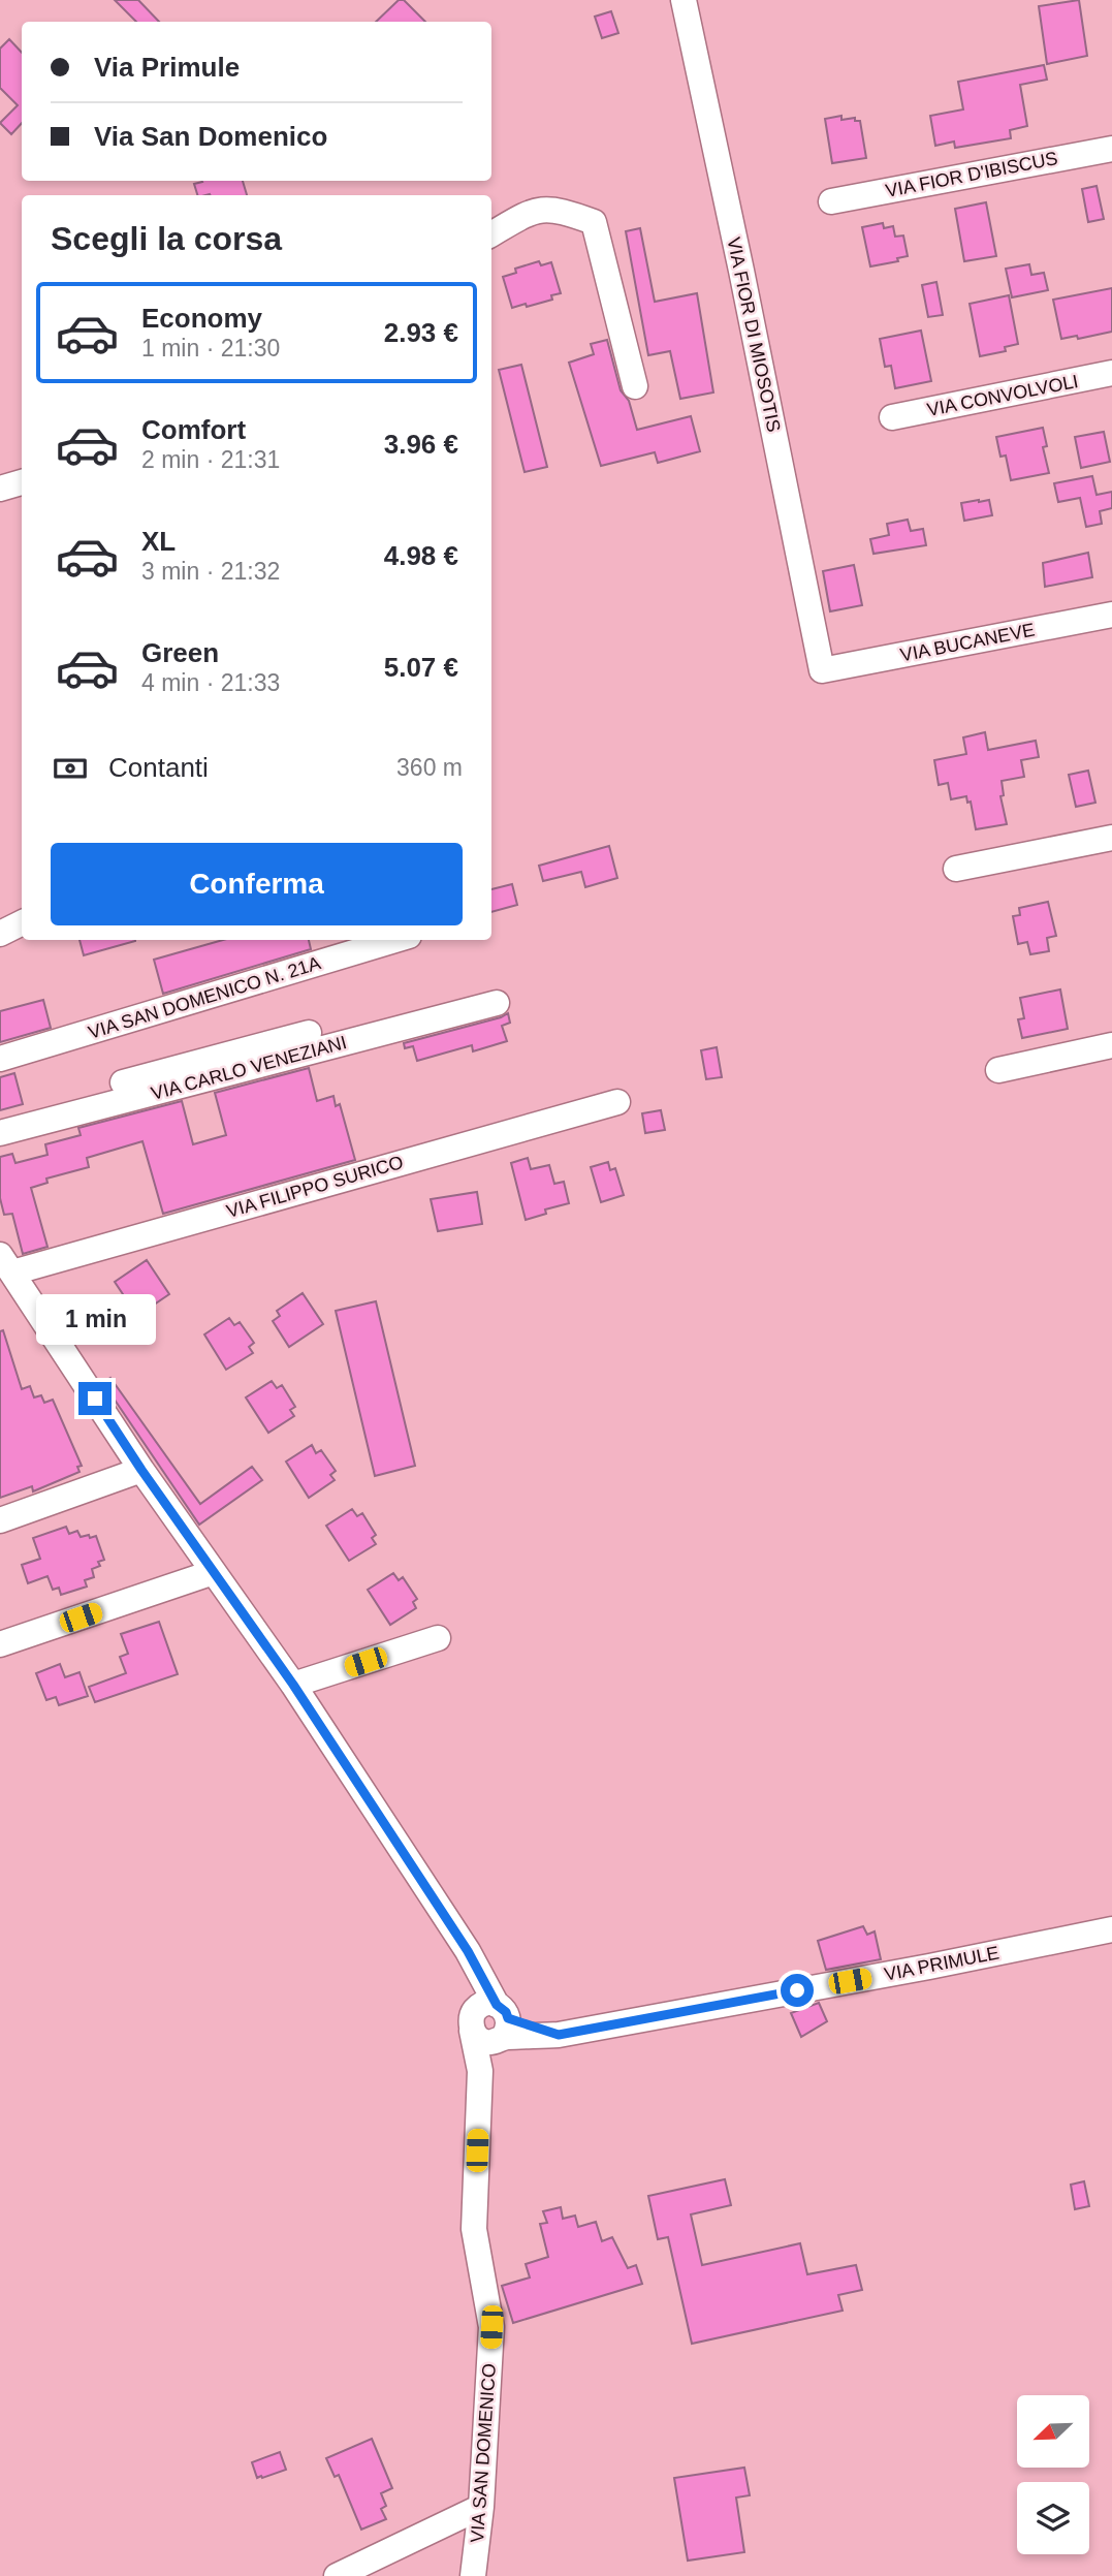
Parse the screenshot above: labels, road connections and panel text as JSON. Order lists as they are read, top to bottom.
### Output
{
  "streets": {
    "street": [
      "VIA FIOR D'IBISCUS",
      "VIA FIOR DI MIOSOTIS",
      "VIA CONVOLVOLI",
      "VIA BUCANEVE",
      "VIA SAN DOMENICO N. 21A",
      "VIA CARLO VENEZIANI",
      "VIA FILIPPO SURICO",
      "VIA PRIMULE",
      "VIA SAN DOMENICO"
    ]
  },
  "crossings": [
    ["VIA FIOR DI MIOSOTIS", "VIA BUCANEVE"],
    ["VIA PRIMULE", "VIA SAN DOMENICO"]
  ],
  "north": "bottom left",
  "page": {
    "banner": ["Via Primule", "Via San Domenico"],
    "heading": "Scegli la corsa",
    "list": [
      {
        "name": "Economy",
        "note": "1 min · 21:30",
        "value": "2.93 €"
      },
      {
        "name": "Comfort",
        "note": "2 min · 21:31",
        "value": "3.96 €"
      },
      {
        "name": "XL",
        "note": "3 min · 21:32",
        "value": "4.98 €"
      },
      {
        "name": "Green",
        "note": "4 min · 21:33",
        "value": "5.07 €"
      }
    ],
    "pay": ["Contanti", "360 m"],
    "buttons": "Conferma",
    "bubble": "1 min"
  }
}
